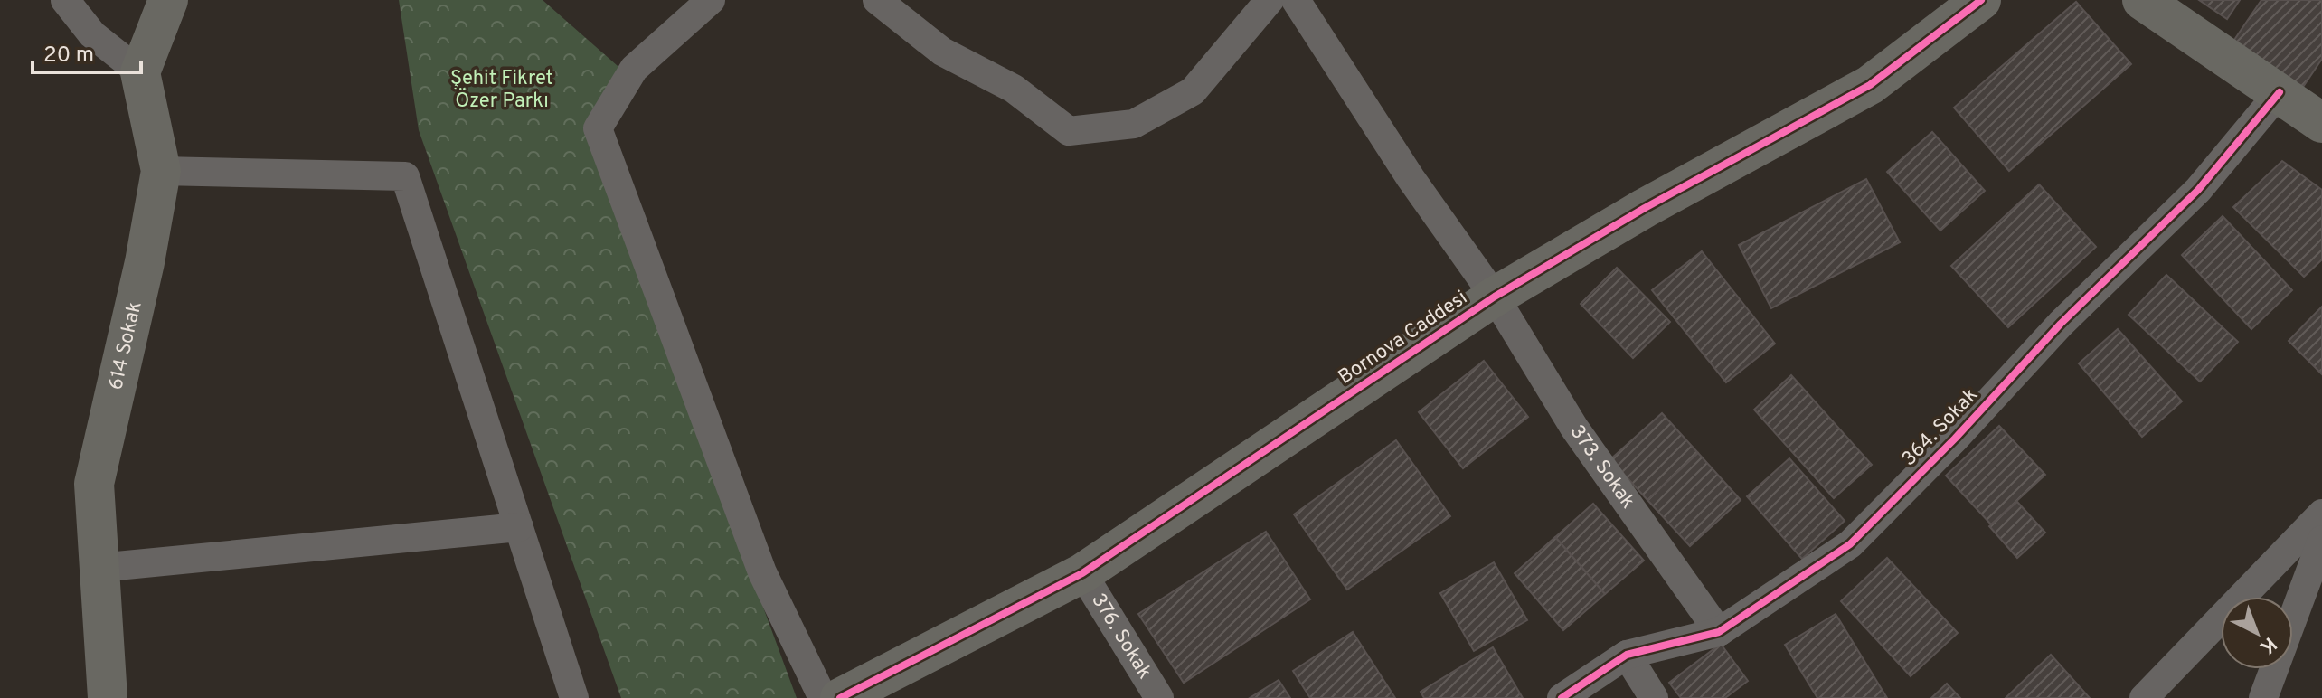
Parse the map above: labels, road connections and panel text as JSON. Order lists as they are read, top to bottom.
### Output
{
  "streets": {
    "street": [
      "Bornova Caddesi",
      "614 Sokak",
      "364. Sokak",
      "373. Sokak",
      "376. Sokak"
    ]
  },
  "crossings": [
    ["Bornova Caddesi", "373. Sokak"],
    ["Bornova Caddesi", "376. Sokak"],
    ["364. Sokak", "373. Sokak"]
  ],
  "parks": ["Şehit Fikret Özer Parkı"],
  "scale_bar": "20 m",
  "north": "bottom right"
}
